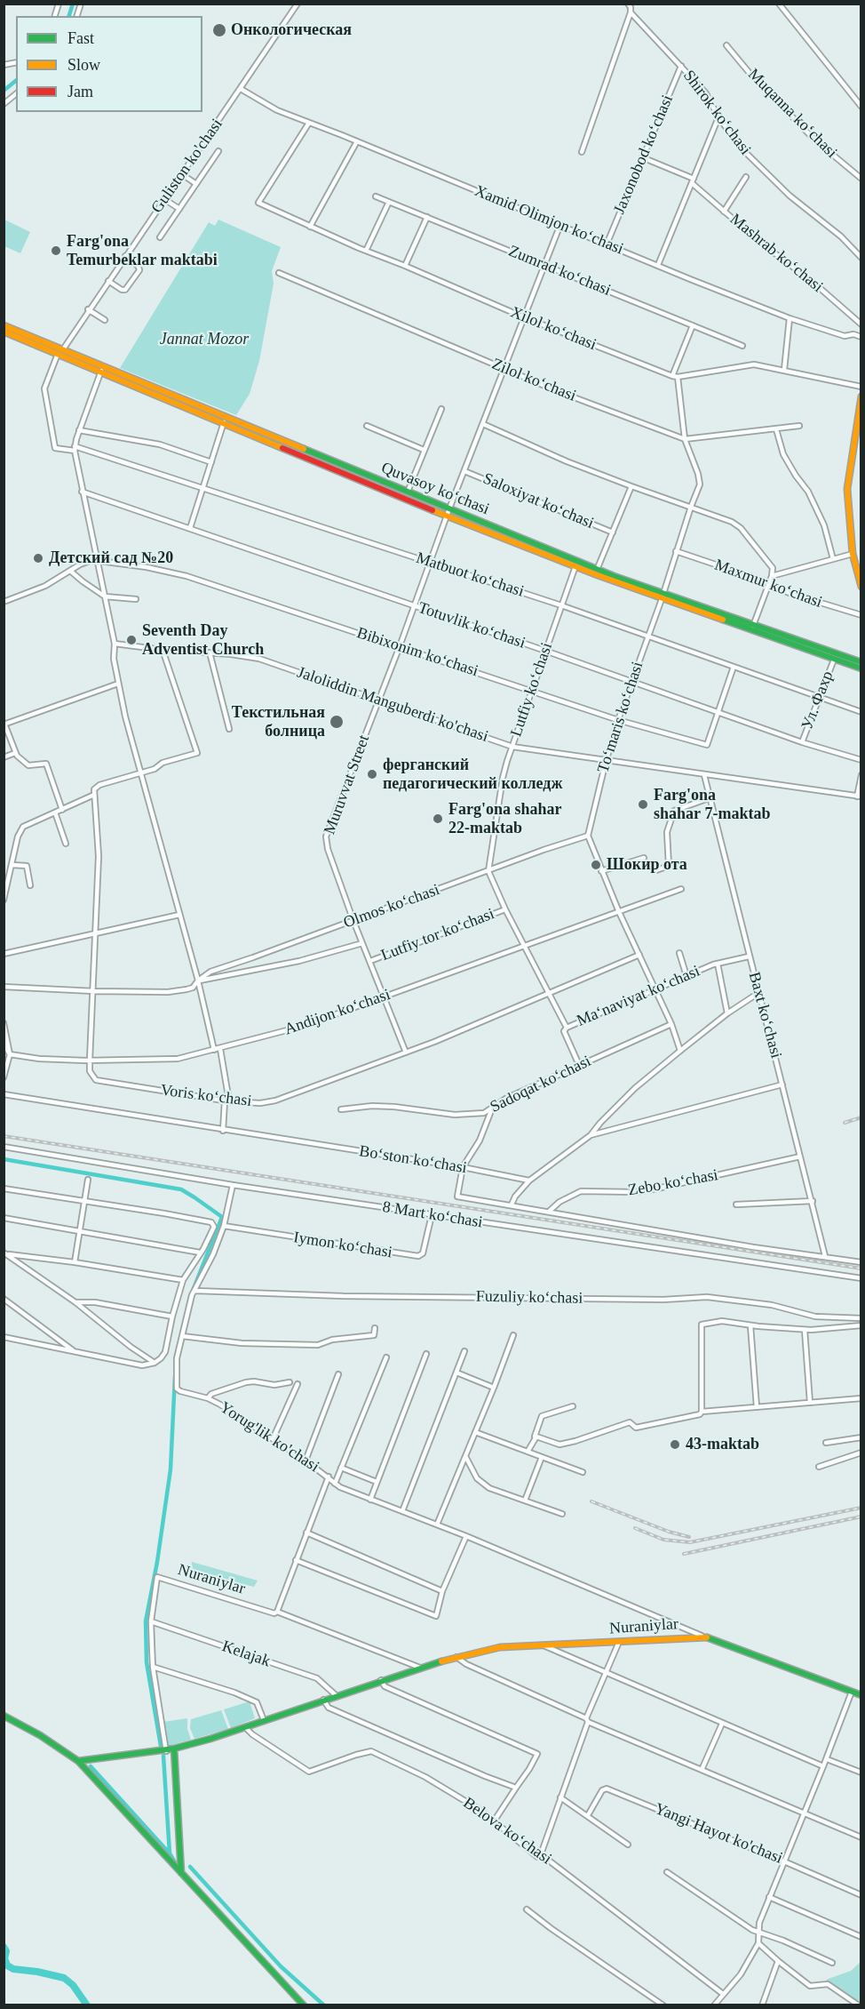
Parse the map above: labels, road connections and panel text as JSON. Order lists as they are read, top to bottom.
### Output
{
  "streets": {
    "main road": ["Quvasoy koʻchasi", "Nuraniylar"],
    "street": [
      "Shirok koʻchasi",
      "Muqanna koʻchasi",
      "Jaxonobod koʻchasi",
      "Guliston ko'chasi",
      "Xamid Olimjon koʻchasi",
      "Mashrab koʻchasi",
      "Zumrad koʻchasi",
      "Xilol koʻchasi",
      "Zilol koʻchasi",
      "Saloxiyat koʻchasi",
      "Matbuot koʻchasi",
      "Maxmur koʻchasi",
      "Totuvlik koʻchasi",
      "Bibixonim koʻchasi",
      "Lutfiy koʻchasi",
      "Ул. Фахр",
      "Jaloliddin Manguberdi ko'chasi",
      "Toʻmaris koʻchasi",
      "Muruvvat Street",
      "Olmos koʻchasi",
      "Lutfiy tor koʻchasi",
      "Maʻnaviyat koʻchasi",
      "Andijon koʻchasi",
      "Baxt koʻchasi",
      "Sadoqat koʻchasi",
      "Voris koʻchasi",
      "Boʻston koʻchasi",
      "Zebo koʻchasi",
      "8 Mart koʻchasi",
      "Iymon koʻchasi",
      "Fuzuliy koʻchasi",
      "Yorug'lik ko'chasi",
      "Kelajak",
      "Belova koʻchasi",
      "Yangi Hayot ko'chasi"
    ]
  },
  "crossings": [
    ["Shirok koʻchasi", "Jaxonobod koʻchasi"],
    ["Jaxonobod koʻchasi", "Xamid Olimjon koʻchasi"],
    ["Jaxonobod koʻchasi", "Mashrab koʻchasi"],
    ["Guliston ko'chasi", "Xamid Olimjon koʻchasi"],
    ["Guliston ko'chasi", "Quvasoy koʻchasi"],
    ["Guliston ko'chasi", "Matbuot koʻchasi"],
    ["Xamid Olimjon koʻchasi", "Xilol koʻchasi"],
    ["Xamid Olimjon koʻchasi", "Muruvvat Street"],
    ["Zumrad koʻchasi", "Muruvvat Street"],
    ["Xilol koʻchasi", "Toʻmaris koʻchasi"],
    ["Xilol koʻchasi", "Muruvvat Street"],
    ["Zilol koʻchasi", "Toʻmaris koʻchasi"],
    ["Zilol koʻchasi", "Muruvvat Street"],
    ["Quvasoy koʻchasi", "Lutfiy koʻchasi"],
    ["Quvasoy koʻchasi", "Ул. Фахр"],
    ["Quvasoy koʻchasi", "Toʻmaris koʻchasi"],
    ["Quvasoy koʻchasi", "Muruvvat Street"],
    ["Saloxiyat koʻchasi", "Muruvvat Street"],
    ["Matbuot koʻchasi", "Lutfiy koʻchasi"],
    ["Matbuot koʻchasi", "Ул. Фахр"],
    ["Matbuot koʻchasi", "Toʻmaris koʻchasi"],
    ["Matbuot koʻchasi", "Muruvvat Street"],
    ["Maxmur koʻchasi", "Toʻmaris koʻchasi"],
    ["Totuvlik koʻchasi", "Bibixonim koʻchasi"],
    ["Totuvlik koʻchasi", "Lutfiy koʻchasi"],
    ["Totuvlik koʻchasi", "Ул. Фахр"],
    ["Totuvlik koʻchasi", "Toʻmaris koʻchasi"],
    ["Totuvlik koʻchasi", "Muruvvat Street"],
    ["Bibixonim koʻchasi", "Lutfiy koʻchasi"],
    ["Bibixonim koʻchasi", "Toʻmaris koʻchasi"],
    ["Bibixonim koʻchasi", "Muruvvat Street"],
    ["Lutfiy koʻchasi", "Jaloliddin Manguberdi ko'chasi"],
    ["Lutfiy koʻchasi", "Olmos koʻchasi"],
    ["Jaloliddin Manguberdi ko'chasi", "Toʻmaris koʻchasi"],
    ["Jaloliddin Manguberdi ko'chasi", "Muruvvat Street"],
    ["Jaloliddin Manguberdi ko'chasi", "Baxt koʻchasi"],
    ["Toʻmaris koʻchasi", "Olmos koʻchasi"],
    ["Muruvvat Street", "Olmos koʻchasi"],
    ["Muruvvat Street", "Lutfiy tor koʻchasi"],
    ["Muruvvat Street", "Andijon koʻchasi"],
    ["Muruvvat Street", "Voris koʻchasi"],
    ["Maʻnaviyat koʻchasi", "Baxt koʻchasi"],
    ["Maʻnaviyat koʻchasi", "Voris koʻchasi"],
    ["Andijon koʻchasi", "Voris koʻchasi"],
    ["Baxt koʻchasi", "Zebo koʻchasi"],
    ["8 Mart koʻchasi", "Iymon koʻchasi"],
    ["8 Mart koʻchasi", "Yorug'lik ko'chasi"],
    ["Iymon koʻchasi", "Yorug'lik ko'chasi"],
    ["Fuzuliy koʻchasi", "Yorug'lik ko'chasi"],
    ["Yorug'lik ko'chasi", "Nuraniylar"],
    ["Nuraniylar", "Kelajak"],
    ["Nuraniylar", "Belova koʻchasi"]
  ],
  "parks": ["Jannat Mozor"],
  "places": [
    "Онкологическая",
    "Farg'ona Temurbeklar maktabi",
    "Детский сад №20",
    "Seventh Day Adventist Church",
    "Текстильная болница",
    "ферганский педагогический колледж",
    "Farg'ona shahar 7-maktab",
    "Farg'ona shahar 22-maktab",
    "Шокир ота",
    "43-maktab"
  ],
  "legend": ["Fast", "Slow", "Jam"]
}
